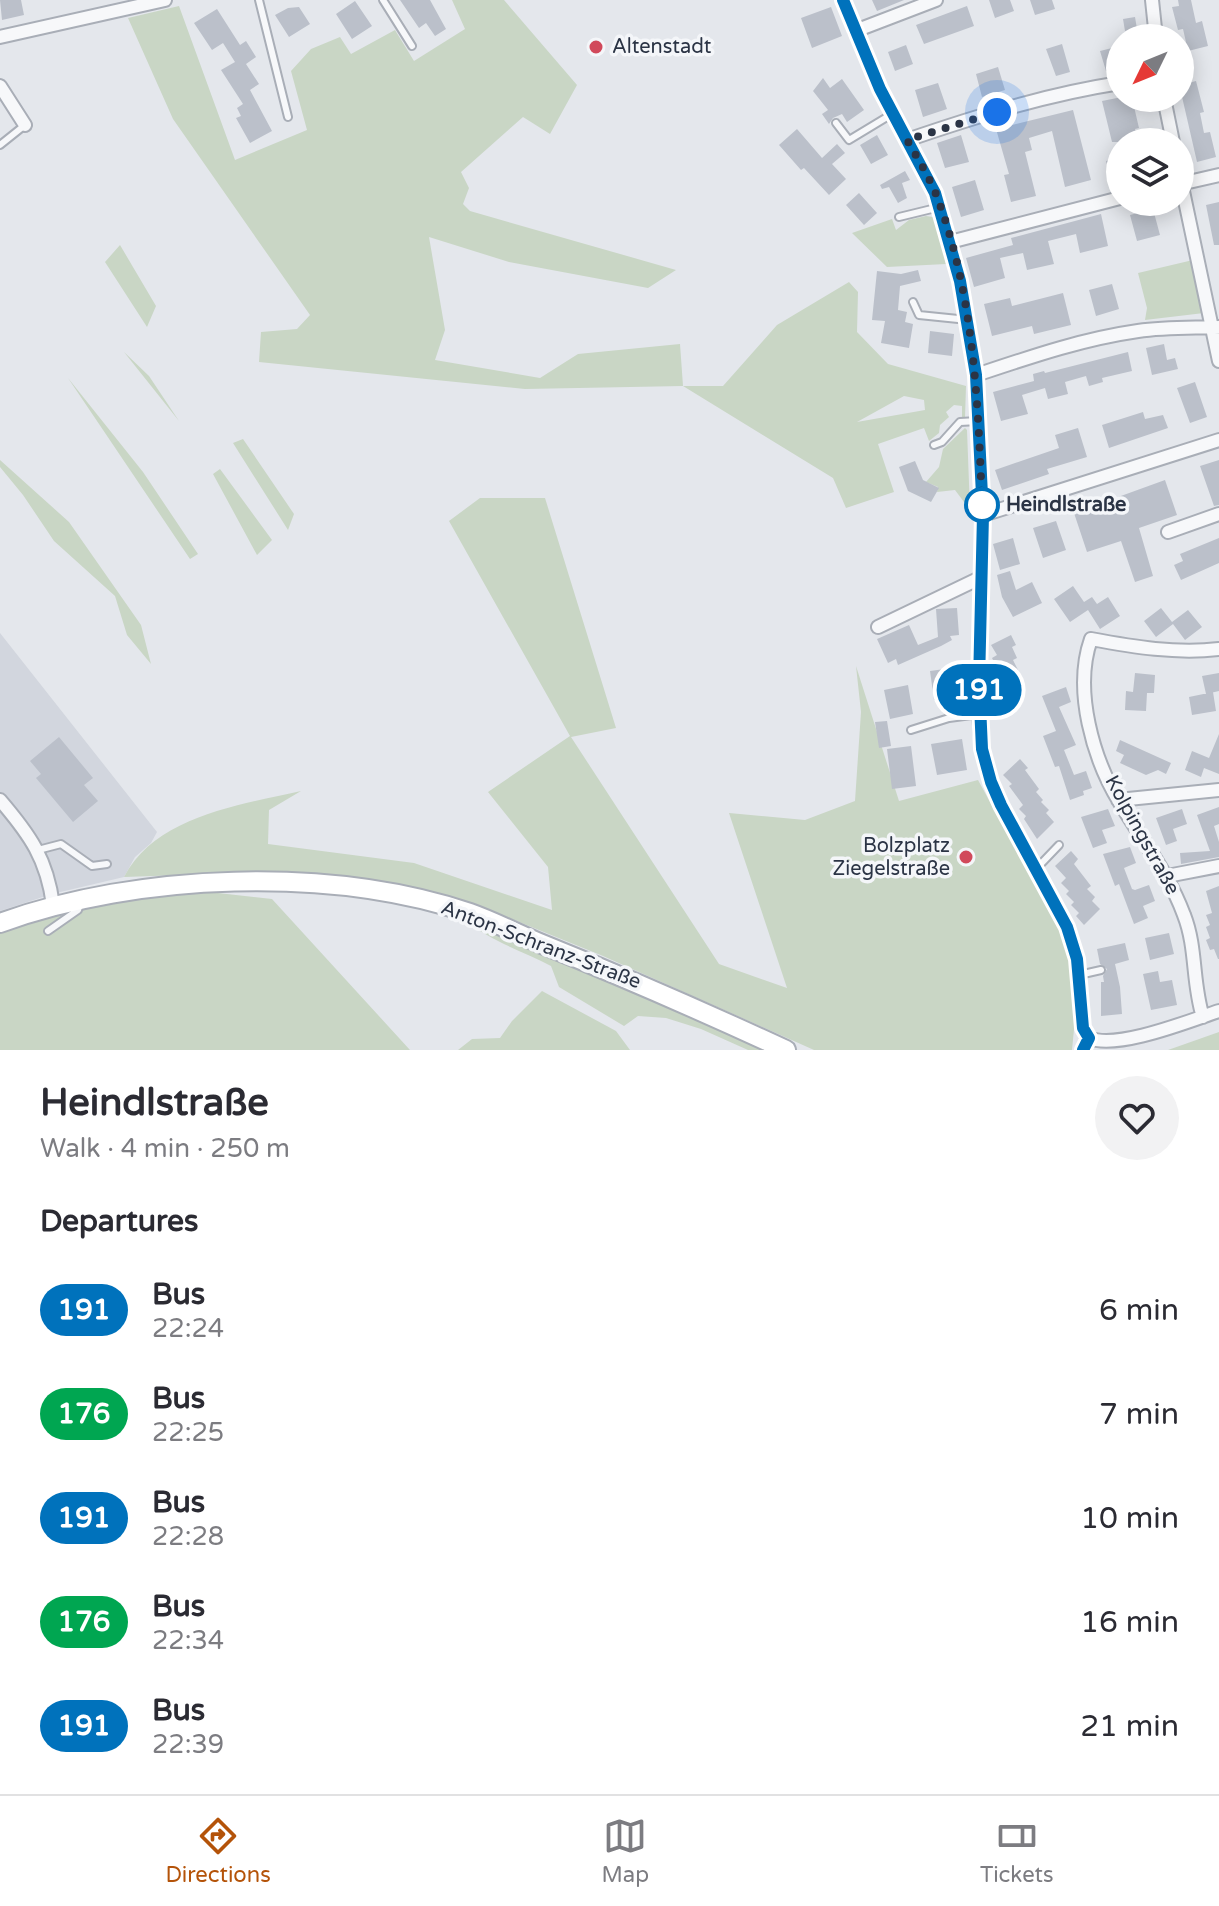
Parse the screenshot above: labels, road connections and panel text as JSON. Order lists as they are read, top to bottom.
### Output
{
  "streets": {
    "main road": ["Anton-Schranz-Straße"],
    "street": ["Kolpingstraße"]
  },
  "places": ["Altenstadt", "Heindlstraße", "Bolzplatz Ziegelstraße"],
  "lines": ["bus line 191"],
  "north": "bottom left",
  "page": {
    "on_map": "191",
    "heading": [
      ["Heindlstraße", "Walk · 4 min · 250 m"],
      "Departures"
    ],
    "list": [
      {
        "mark": "191",
        "name": "Bus",
        "note": "22:24",
        "value": "6 min"
      },
      {
        "mark": "176",
        "name": "Bus",
        "note": "22:25",
        "value": "7 min"
      },
      {
        "mark": "191",
        "name": "Bus",
        "note": "22:28",
        "value": "10 min"
      },
      {
        "mark": "176",
        "name": "Bus",
        "note": "22:34",
        "value": "16 min"
      },
      {
        "mark": "191",
        "name": "Bus",
        "note": "22:39",
        "value": "21 min"
      }
    ],
    "tabs": ["Directions", "Map", "Tickets"]
  }
}
